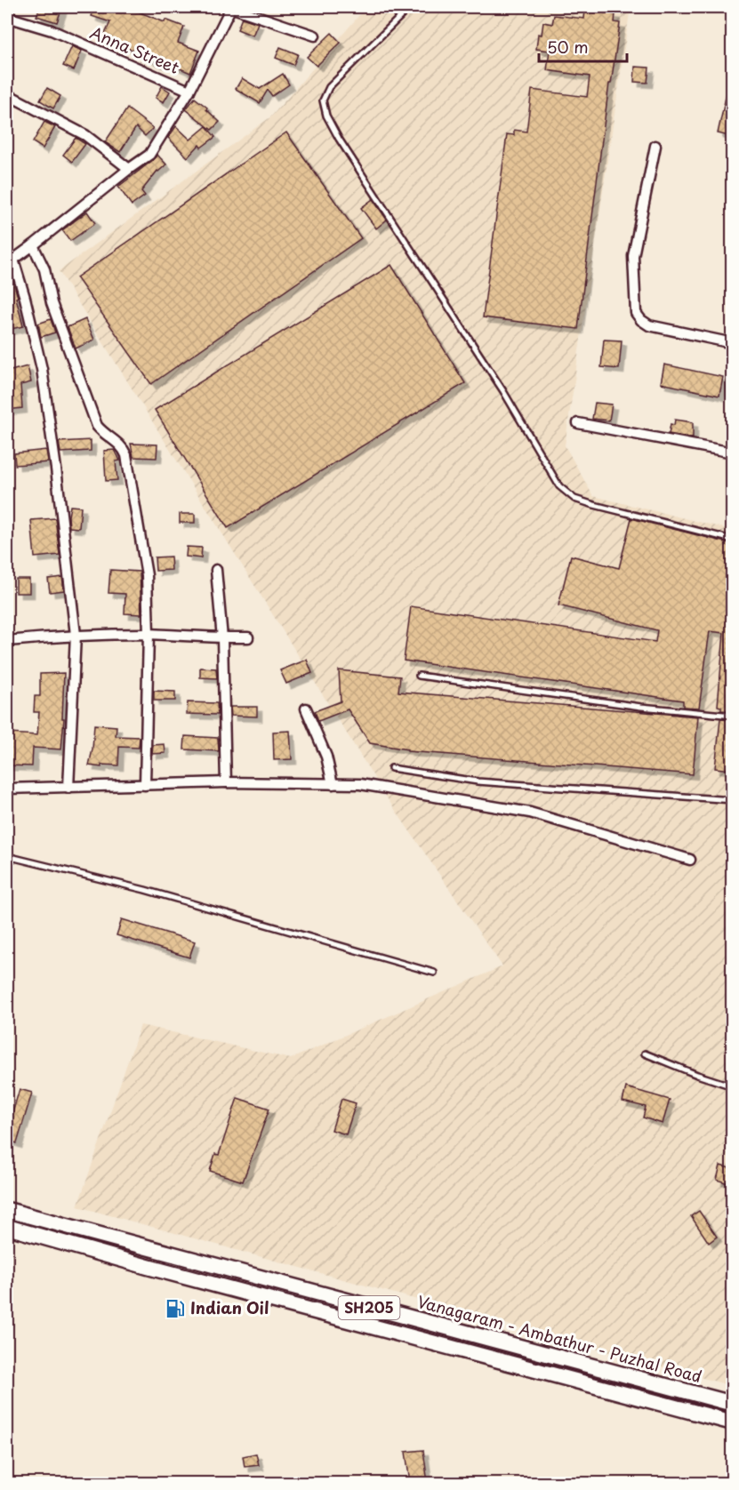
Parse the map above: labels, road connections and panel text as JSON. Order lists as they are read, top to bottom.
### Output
{
  "streets": {
    "main road": ["SH205", "Vanagaram - Ambathur - Puzhal Road"],
    "street": ["Anna Street"]
  },
  "places": {
    "fuel station": ["Indian Oil"]
  },
  "scale_bar": "50 m"
}
